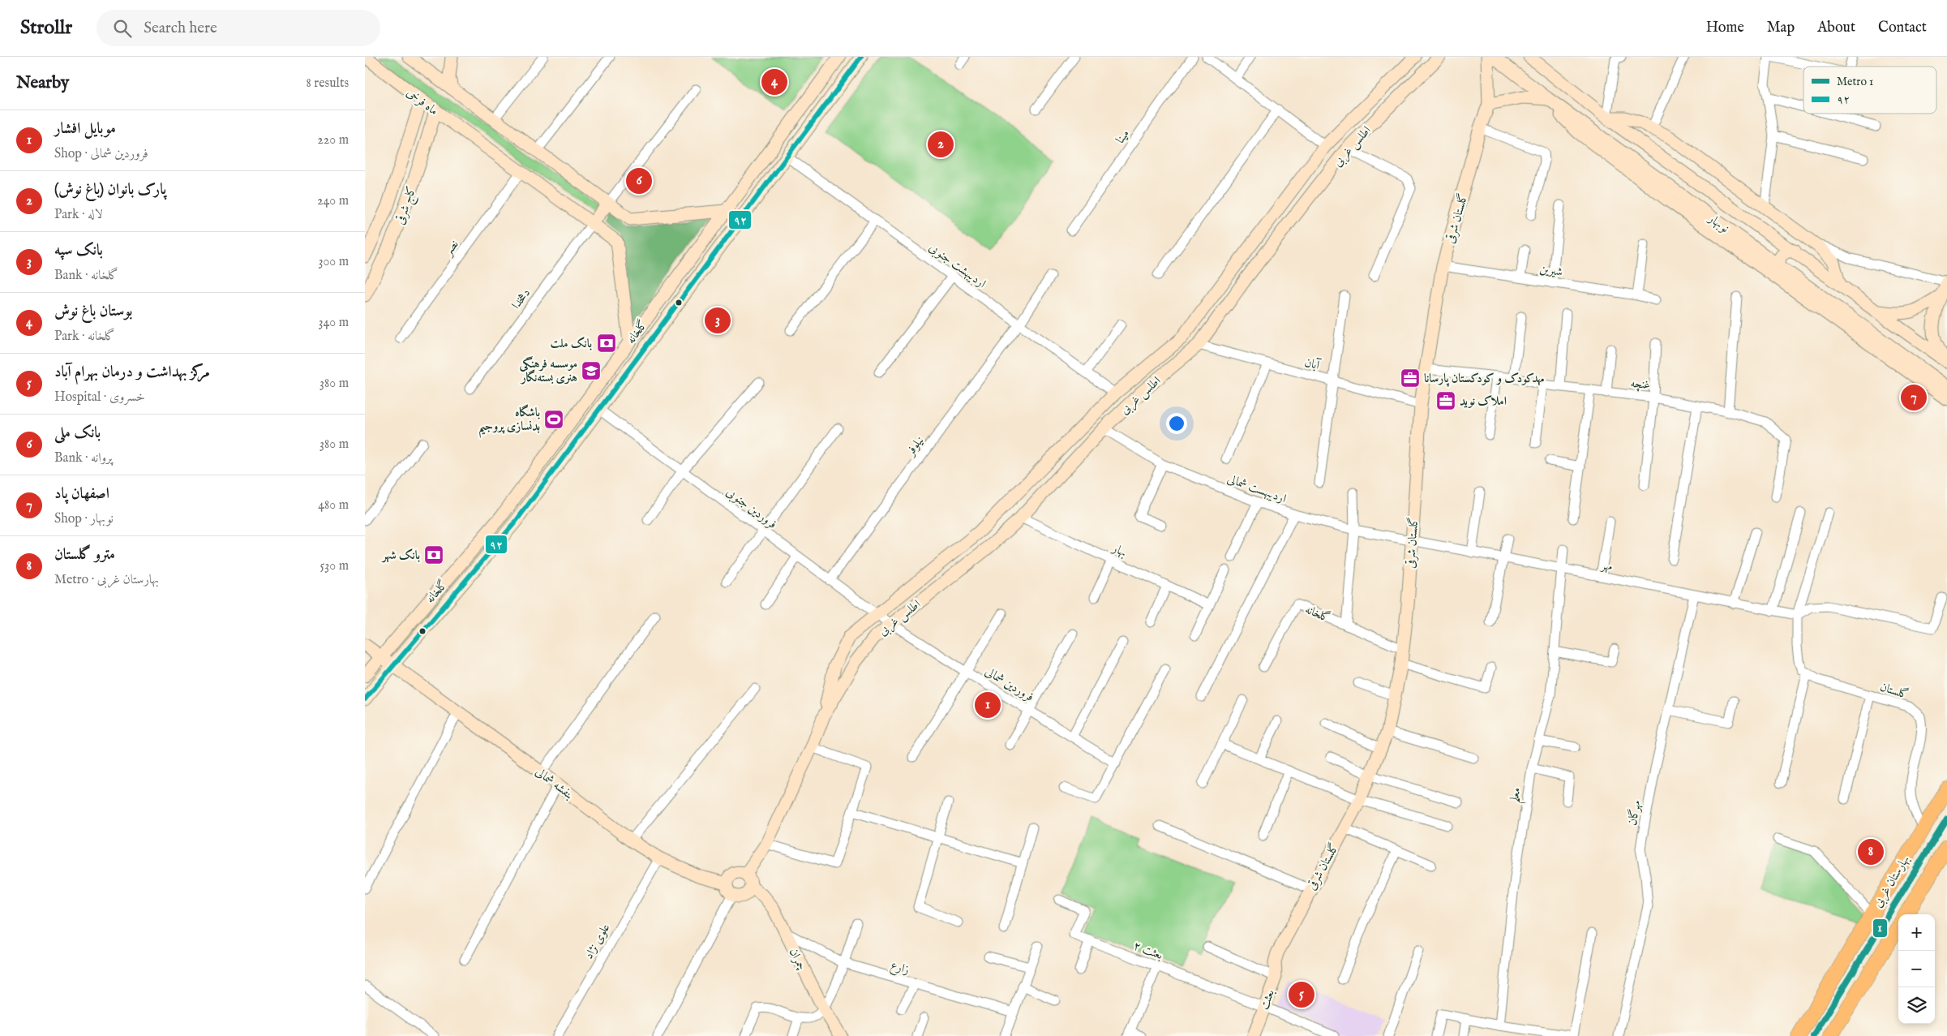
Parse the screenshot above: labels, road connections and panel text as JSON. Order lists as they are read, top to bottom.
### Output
{
  "streets": {
    "main road": ["بهارستان غربی"],
    "street": [
      "ماه فرخی",
      "مینا",
      "اطلس غربی",
      "کاج شرقی",
      "گلستان شرقی",
      "نوبهار",
      "نصر",
      "اردیبهشت جنوبی",
      "شیرین",
      "دهخدا",
      "گلخانه",
      "آبان",
      "غنچه",
      "نیلوفر",
      "اردیبهست شمالی",
      "فروردین جنوبی",
      "بهار",
      "مهر",
      "فروردین شمالی",
      "گلستان",
      "بنفشه شمالی",
      "معلم",
      "مهرگان",
      "علوی نژاد",
      "بعثت ۲",
      "چمران",
      "زارع",
      "بعثت"
    ]
  },
  "crossings": [
    ["ماه فرخی", "کاج شرقی"],
    ["ماه فرخی", "نصر"],
    ["ماه فرخی", "دهخدا"],
    ["ماه فرخی", "گلخانه"],
    ["اطلس غربی", "اردیبهشت جنوبی"],
    ["اطلس غربی", "آبان"],
    ["اطلس غربی", "اردیبهست شمالی"],
    ["اطلس غربی", "فروردین جنوبی"],
    ["اطلس غربی", "بهار"],
    ["اطلس غربی", "فروردین شمالی"],
    ["اطلس غربی", "بنفشه شمالی"],
    ["اطلس غربی", "چمران"],
    ["گلستان شرقی", "شیرین"],
    ["گلستان شرقی", "گلخانه"],
    ["گلستان شرقی", "آبان"],
    ["گلستان شرقی", "غنچه"],
    ["گلستان شرقی", "اردیبهست شمالی"],
    ["گلستان شرقی", "مهر"],
    ["گلستان شرقی", "بعثت"],
    ["اردیبهشت جنوبی", "گلخانه"],
    ["اردیبهشت جنوبی", "نیلوفر"],
    ["گلخانه", "فروردین جنوبی"],
    ["گلخانه", "بنفشه شمالی"],
    ["نیلوفر", "فروردین جنوبی"],
    ["اردیبهست شمالی", "مهر"],
    ["فروردین جنوبی", "فروردین شمالی"],
    ["مهر", "معلم"],
    ["مهر", "مهرگان"],
    ["گلستان", "بهارستان غربی"],
    ["بنفشه شمالی", "علوی نژاد"],
    ["بنفشه شمالی", "چمران"],
    ["بعثت ۲", "بعثت"],
    ["چمران", "زارع"]
  ],
  "places": {
    "bank": ["بانک ملت", "بانک شهر"],
    "school or university": ["موسسه فرهنگی هنری بسته‌نگار"],
    "office": ["مهدکودک و کودکستان پارسانا", "املاک نوید"],
    "sports": ["باشگاه بدنسازی پروجیم"]
  },
  "lines": ["transit line ۹۲", "metro line 1"],
  "legend": ["Metro 1", "۹۲"],
  "page": {
    "header": "Strollr",
    "search": "Search here",
    "nav": [
      "Home",
      "Map",
      "About",
      "Contact"
    ],
    "heading": ["Nearby", "8 results"],
    "pins": [
      "4",
      "2",
      "6",
      "3",
      "7",
      "1",
      "8",
      "5"
    ],
    "list": [
      {
        "mark": "1",
        "name": "موبایل افشار",
        "note": "Shop · فروردین شمالی",
        "value": "220 m"
      },
      {
        "mark": "2",
        "name": "پارک بانوان (باغ نوش)",
        "note": "Park · لاله",
        "value": "240 m"
      },
      {
        "mark": "3",
        "name": "بانک سپه",
        "note": "Bank · گلخانه",
        "value": "300 m"
      },
      {
        "mark": "4",
        "name": "بوستان باغ نوش",
        "note": "Park · گلخانه",
        "value": "340 m"
      },
      {
        "mark": "5",
        "name": "مرکز بهداشت و درمان بهرام آباد",
        "note": "Hospital · خسروی",
        "value": "380 m"
      },
      {
        "mark": "6",
        "name": "بانک ملی",
        "note": "Bank · پروانه",
        "value": "380 m"
      },
      {
        "mark": "7",
        "name": "اصفهان پاد",
        "note": "Shop · نوبهار",
        "value": "480 m"
      },
      {
        "mark": "8",
        "name": "مترو گلستان",
        "note": "Metro · بهارستان غربی",
        "value": "530 m"
      }
    ],
    "map_buttons": ["+", "−"]
  }
}
